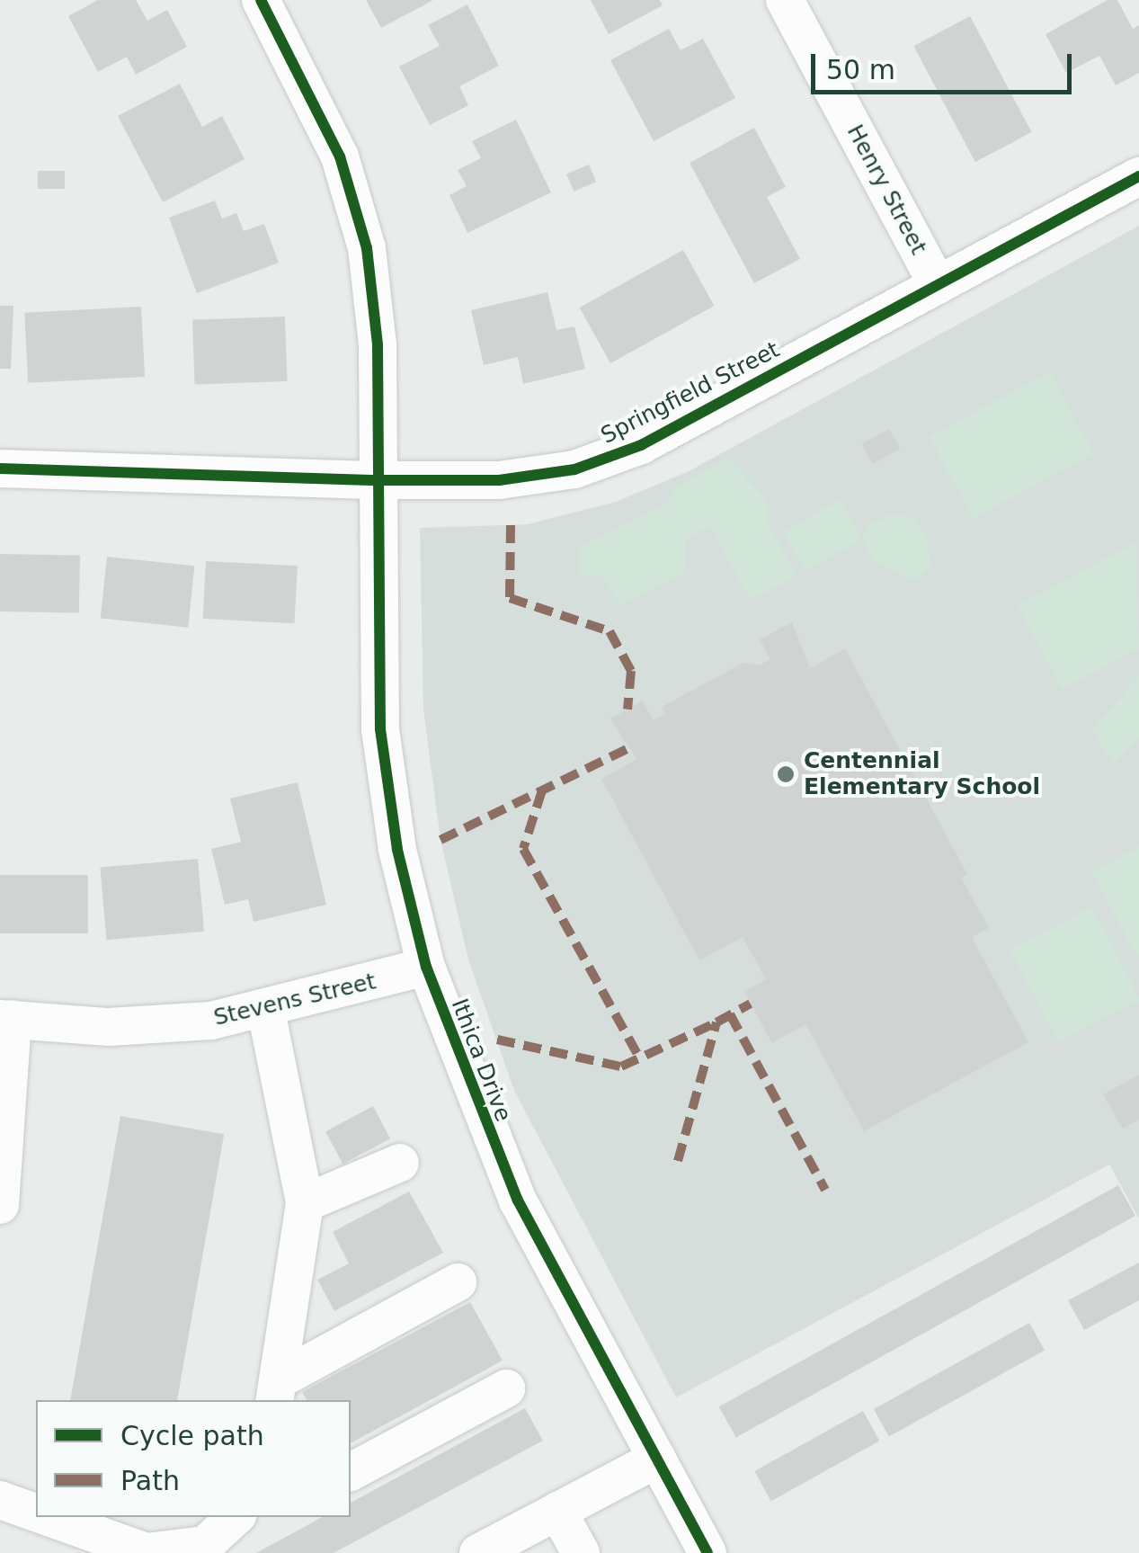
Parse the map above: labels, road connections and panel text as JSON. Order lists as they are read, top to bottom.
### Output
{
  "streets": {
    "street": [
      "Henry Street",
      "Springfield Street",
      "Stevens Street",
      "Ithica Drive"
    ]
  },
  "crossings": [
    ["Henry Street", "Springfield Street"],
    ["Springfield Street", "Ithica Drive"],
    ["Stevens Street", "Ithica Drive"]
  ],
  "places": ["Centennial Elementary School"],
  "legend": ["Cycle path", "Path"],
  "scale_bar": "50 m"
}
